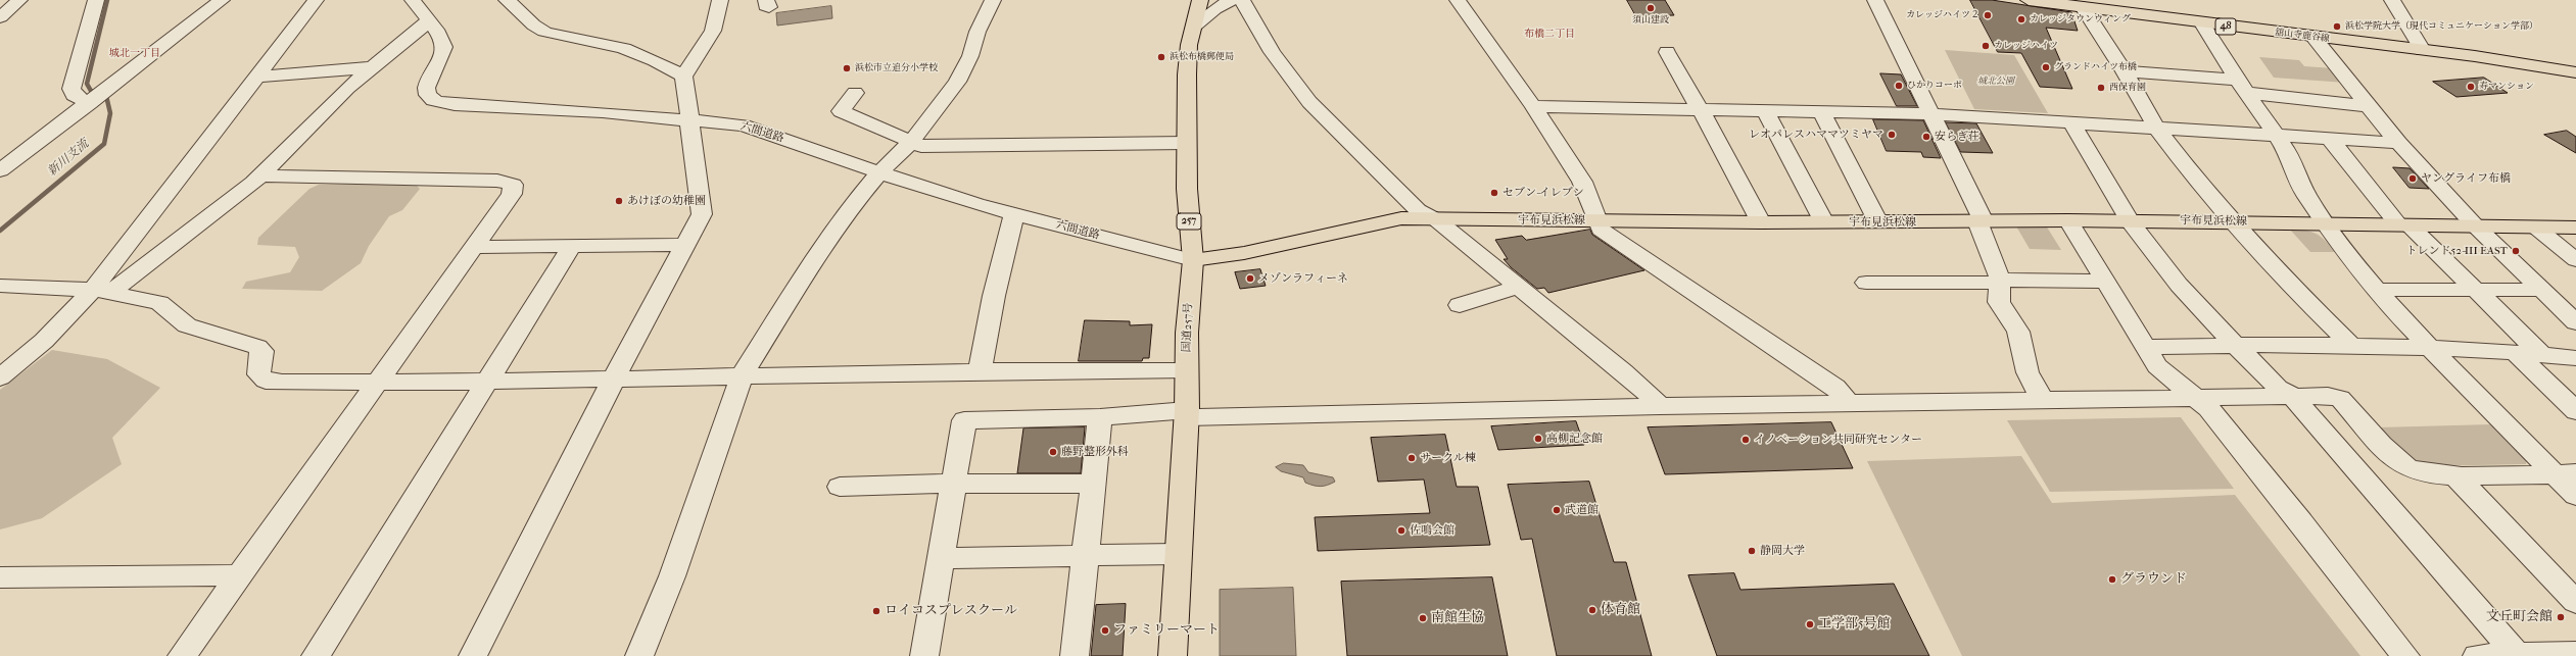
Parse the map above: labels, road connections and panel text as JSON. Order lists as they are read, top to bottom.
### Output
{
  "streets": {
    "main road": [
      "48",
      "舘山寺鹿谷線",
      "宇布見浜松線",
      "257",
      "国道257号"
    ],
    "street": ["六間道路"]
  },
  "crossings": [
    ["六間道路", "宇布見浜松線"],
    ["六間道路", "国道257号"],
    ["宇布見浜松線", "国道257号"]
  ],
  "districts": ["布橋二丁目", "城北一丁目"],
  "water": ["新川支流"],
  "parks": ["城北公園"],
  "places": [
    "須山建設",
    "カレッジハイツ２",
    "カレッジタウンウィング",
    "浜松学院大学（現代コミュニケーション学部）",
    "カレッジハイツ",
    "浜松布橋郵便局",
    "グランドハイツ布橋",
    "浜松市立追分小学校",
    "ひかりコーポ",
    "寿マンション",
    "西保育園",
    "レオパレスハママツミヤマ",
    "安らぎ荘",
    "ヤングライフ布橋",
    "セブン-イレブン",
    "あけぼの幼稚園",
    "トレンド52-III EAST",
    "メゾンラフィーネ",
    "高柳記念館",
    "イノベーション共同研究センター",
    "藤野整形外科",
    "サークル棟",
    "武道館",
    "佐鳴会館",
    "静岡大学",
    "グラウンド",
    "体育館",
    "ロイコスプレスクール",
    "文丘町会館",
    "南館生協",
    "工学部5号館",
    "ファミリーマート"
  ]
}
